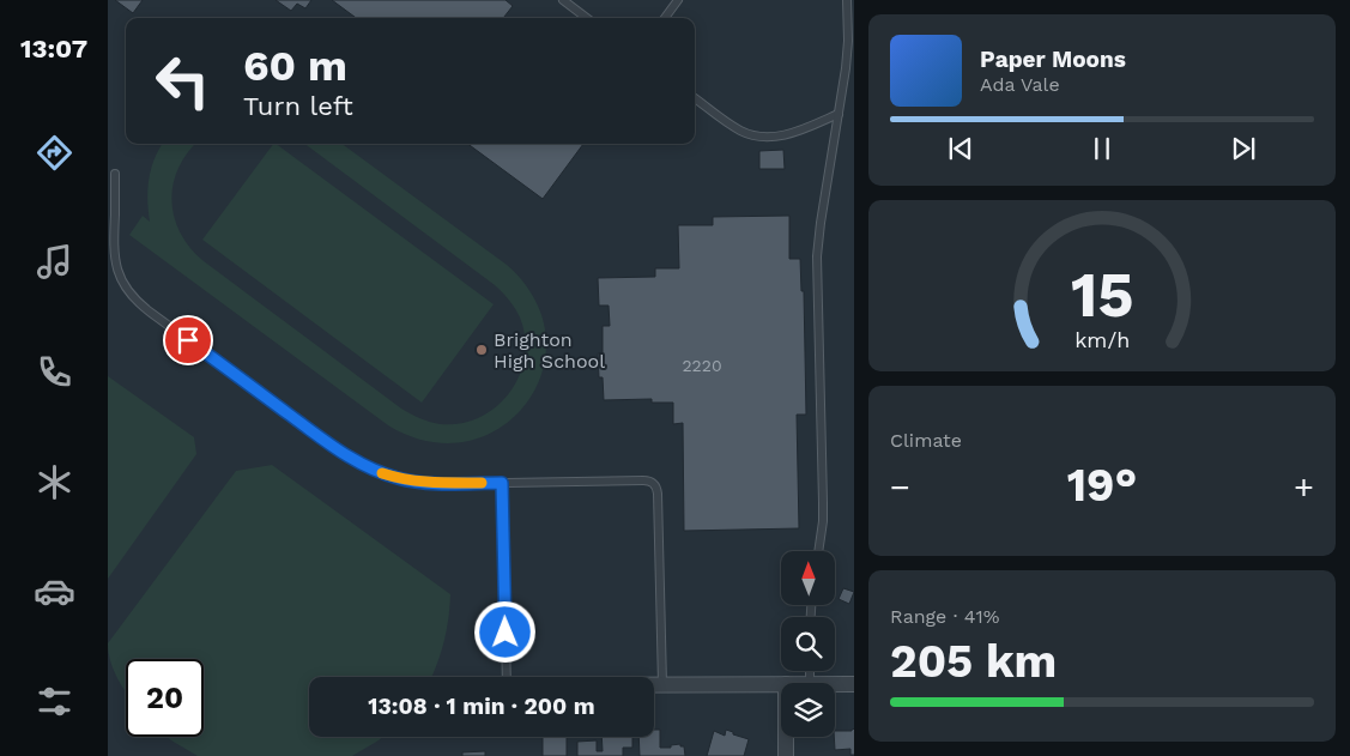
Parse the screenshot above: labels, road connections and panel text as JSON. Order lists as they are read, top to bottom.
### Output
{
  "places": ["Brighton High School"],
  "house_numbers": ["2220"],
  "north": "top",
  "page": {
    "tabs": "13:07",
    "turn": ["60 m", "Turn left"],
    "song": ["Paper Moons", "Ada Vale"],
    "tile": [
      "Climate",
      ["Range · 41%", "205 km"]
    ],
    "heat": ["−", "19°", "+"],
    "limit": "20",
    "trip": "13:08 · 1 min · 200 m",
    "gauge": ["15", "km/h"]
  }
}
